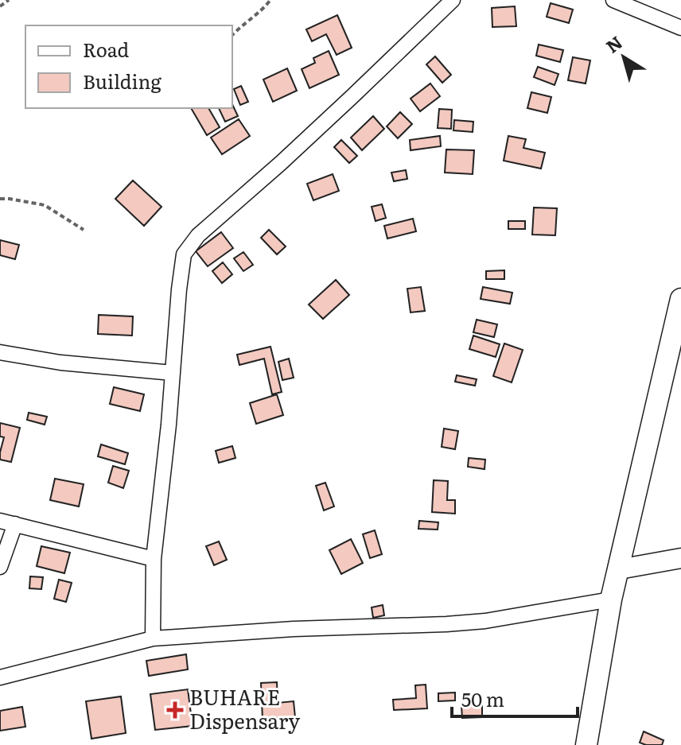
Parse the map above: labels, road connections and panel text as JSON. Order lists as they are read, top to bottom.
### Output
{
  "places": {
    "health": ["BUHARE Dispensary"]
  },
  "legend": ["Road", "Building"],
  "scale_bar": "50 m",
  "north": "top left"
}
